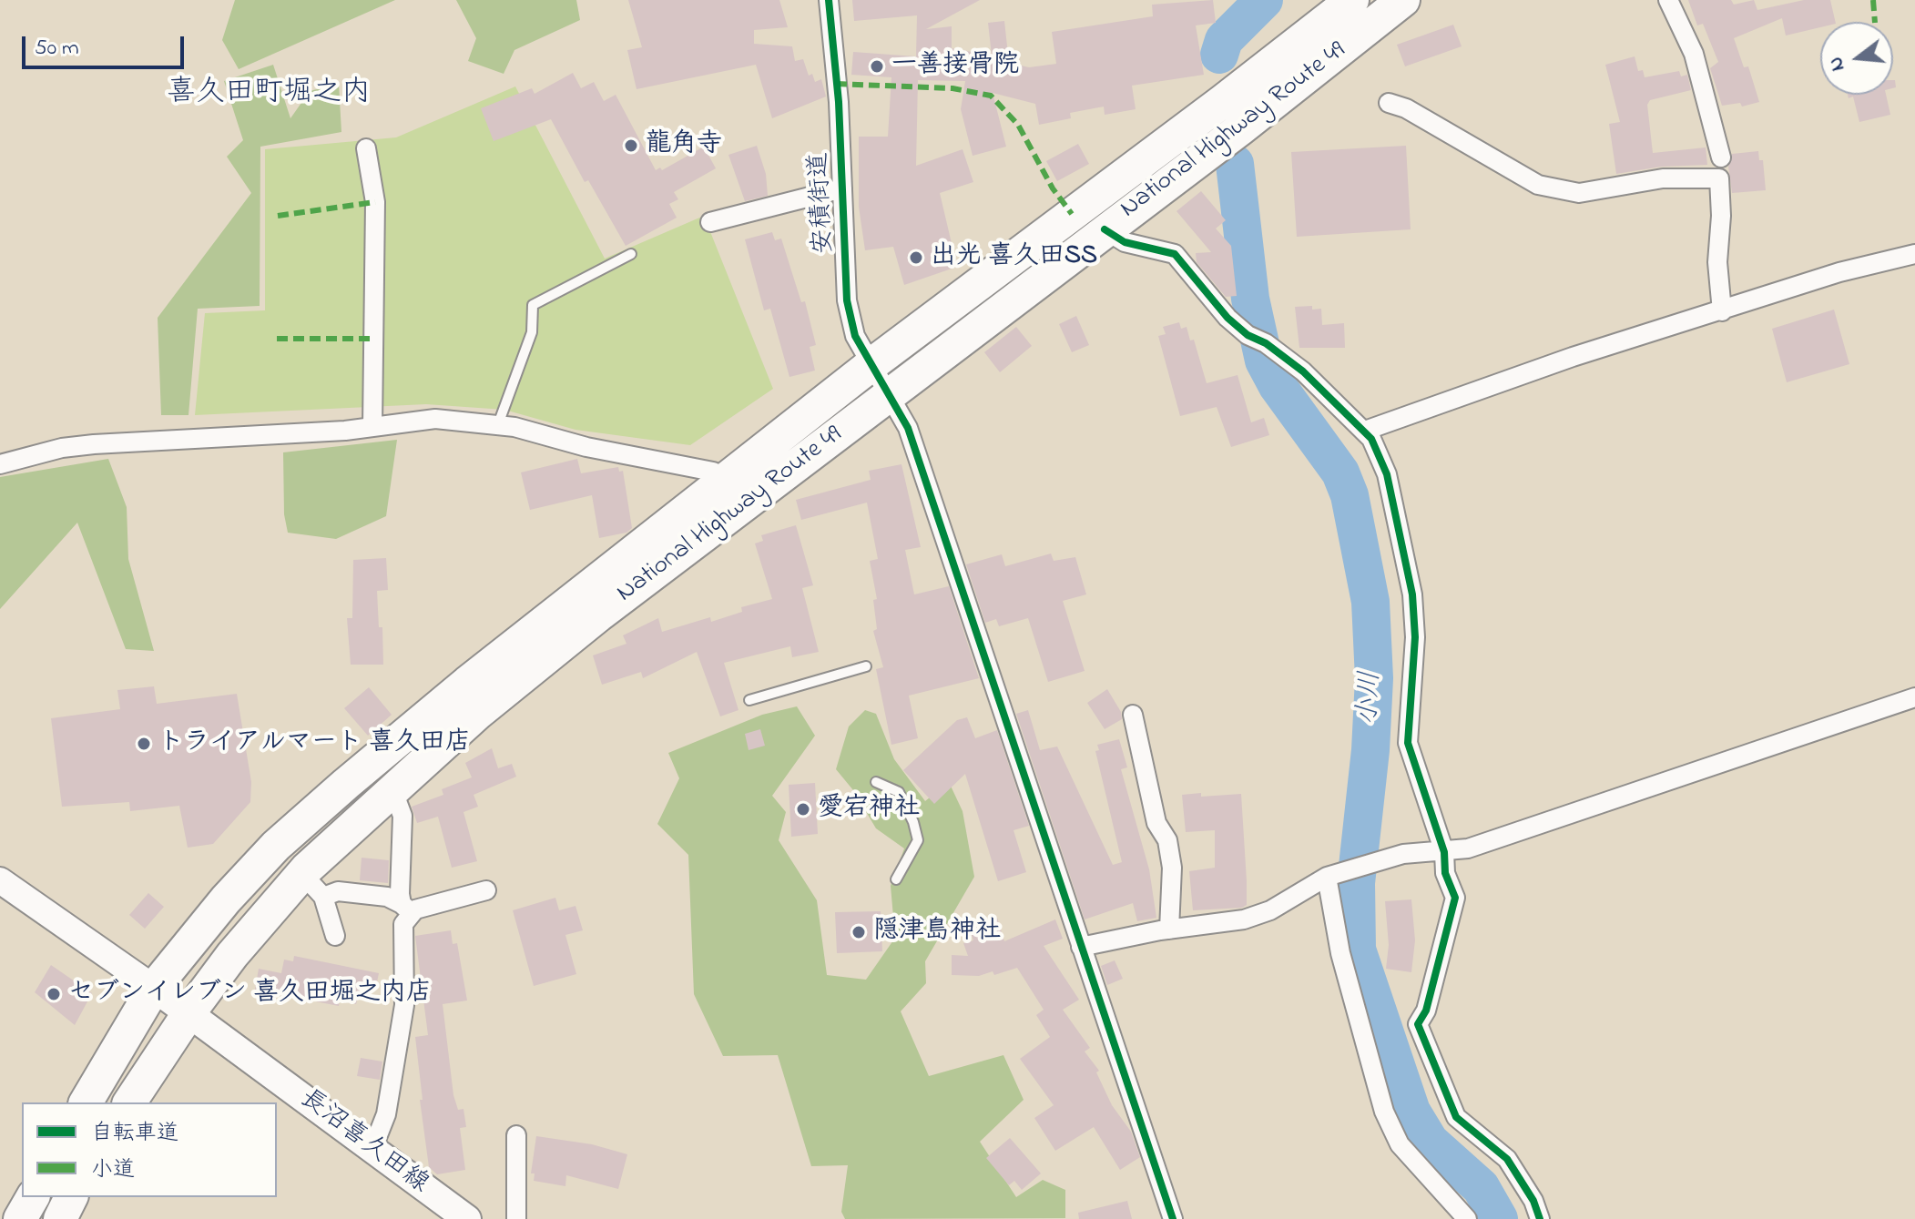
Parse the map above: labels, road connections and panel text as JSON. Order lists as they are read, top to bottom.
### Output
{
  "streets": {
    "highway": ["National Highway Route 49"],
    "main road": ["長沼喜久田線"],
    "street": ["安積街道"]
  },
  "crossings": [
    ["National Highway Route 49", "安積街道"],
    ["National Highway Route 49", "長沼喜久田線"]
  ],
  "districts": ["喜久田町堀之内"],
  "water": ["小川"],
  "places": [
    "一善接骨院",
    "龍角寺",
    "出光 喜久田SS",
    "トライアルマート 喜久田店",
    "愛宕神社",
    "隠津島神社",
    "セブンイレブン 喜久田堀之内店"
  ],
  "legend": ["自転車道", "小道"],
  "scale_bar": "50 m",
  "north": "left"
}
